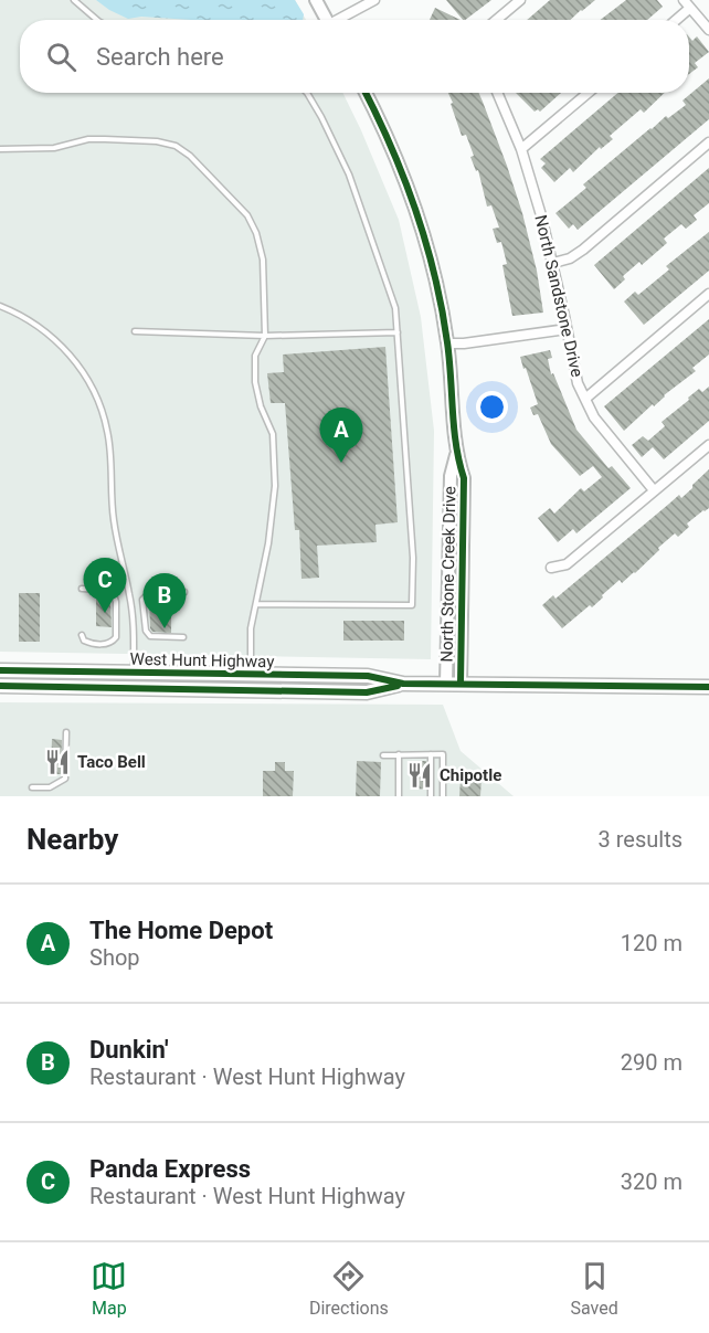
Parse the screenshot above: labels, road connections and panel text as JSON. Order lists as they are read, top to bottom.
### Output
{
  "streets": {
    "main road": ["West Hunt Highway"],
    "street": ["North Sandstone Drive", "North Stone Creek Drive"]
  },
  "crossings": [
    ["North Stone Creek Drive", "West Hunt Highway"]
  ],
  "places": {
    "restaurant": ["Taco Bell", "Chipotle"]
  },
  "page": {
    "search": "Search here",
    "pins": ["A", "C", "B"],
    "heading": ["Nearby", "3 results"],
    "list": [
      {
        "mark": "A",
        "name": "The Home Depot",
        "note": "Shop",
        "value": "120 m"
      },
      {
        "mark": "B",
        "name": "Dunkin'",
        "note": "Restaurant · West Hunt Highway",
        "value": "290 m"
      },
      {
        "mark": "C",
        "name": "Panda Express",
        "note": "Restaurant · West Hunt Highway",
        "value": "320 m"
      }
    ],
    "nav": ["Map", "Directions", "Saved"]
  }
}
